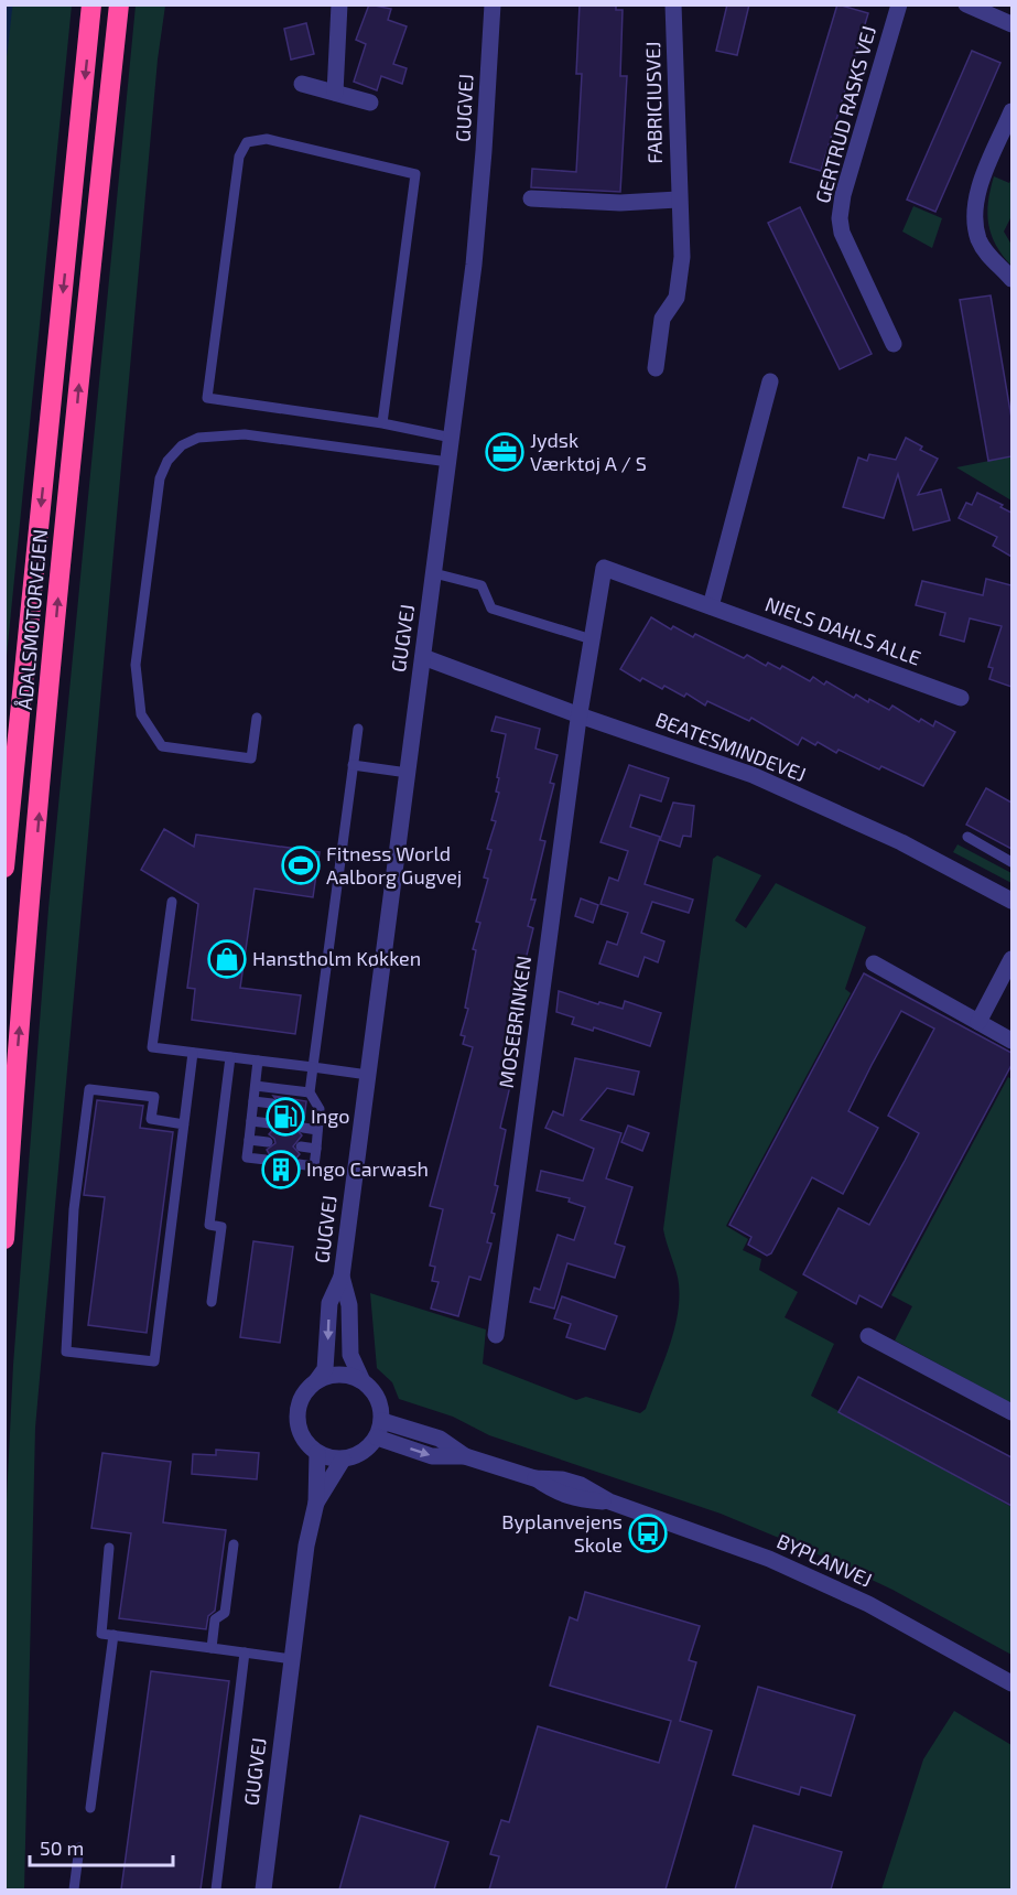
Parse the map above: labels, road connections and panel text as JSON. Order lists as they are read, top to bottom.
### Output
{
  "streets": {
    "highway": ["ÅDALSMOTORVEJEN"],
    "street": [
      "FABRICIUSVEJ",
      "GUGVEJ",
      "GERTRUD RASKS VEJ",
      "NIELS DAHLS ALLE",
      "BEATESMINDEVEJ",
      "MOSEBRINKEN",
      "BYPLANVEJ"
    ]
  },
  "crossings": [
    ["GUGVEJ", "BEATESMINDEVEJ"],
    ["GUGVEJ", "BYPLANVEJ"],
    ["NIELS DAHLS ALLE", "BEATESMINDEVEJ"],
    ["NIELS DAHLS ALLE", "MOSEBRINKEN"],
    ["BEATESMINDEVEJ", "MOSEBRINKEN"]
  ],
  "places": {
    "office": ["Jydsk Værktøj A / S"],
    "sports": ["Fitness World Aalborg Gugvej"],
    "shop": ["Hanstholm Køkken"],
    "fuel station": ["Ingo"],
    "building": ["Ingo Carwash"],
    "bus stop": ["Byplanvejens Skole"]
  },
  "scale_bar": "50 m"
}
